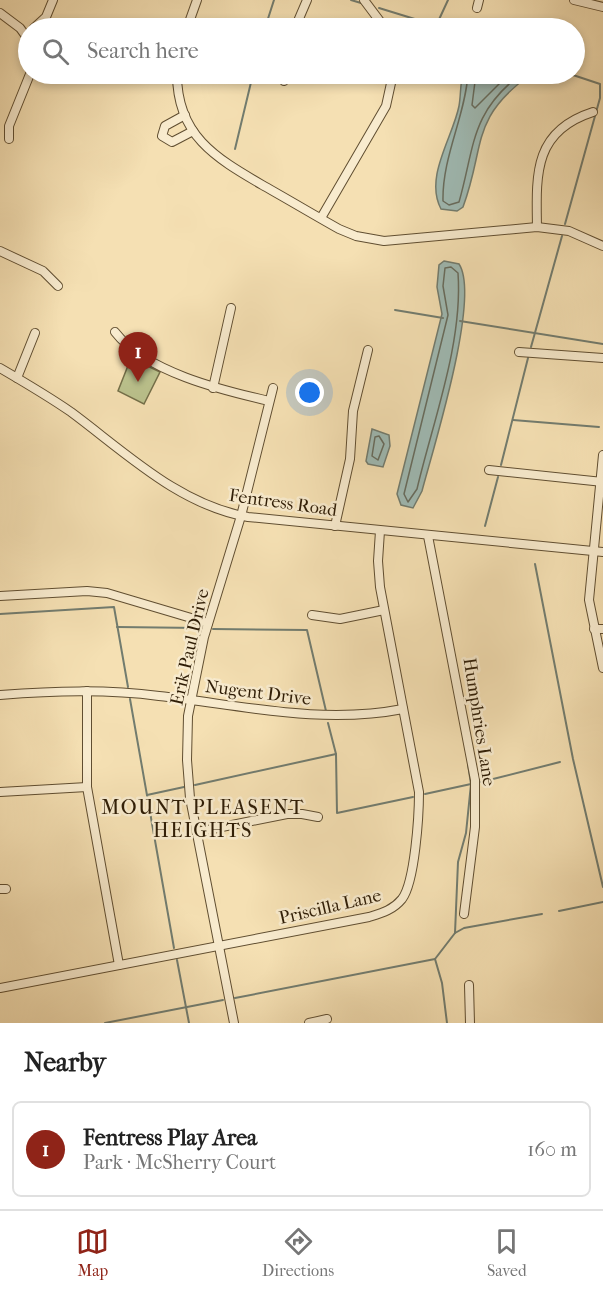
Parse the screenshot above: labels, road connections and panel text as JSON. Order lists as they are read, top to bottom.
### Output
{
  "streets": {
    "street": [
      "Fentress Road",
      "Erik Paul Drive",
      "Nugent Drive",
      "Humphries Lane",
      "Priscilla Lane"
    ]
  },
  "crossings": [
    ["Fentress Road", "Erik Paul Drive"],
    ["Fentress Road", "Humphries Lane"],
    ["Fentress Road", "Priscilla Lane"],
    ["Erik Paul Drive", "Nugent Drive"],
    ["Erik Paul Drive", "Priscilla Lane"],
    ["Nugent Drive", "Priscilla Lane"]
  ],
  "districts": ["MOUNT PLEASENT HEIGHTS"],
  "page": {
    "search": "Search here",
    "pins": "1",
    "heading": "Nearby",
    "list": [
      {
        "mark": "1",
        "name": "Fentress Play Area",
        "note": "Park · McSherry Court",
        "value": "160 m"
      }
    ],
    "nav": ["Map", "Directions", "Saved"]
  }
}
